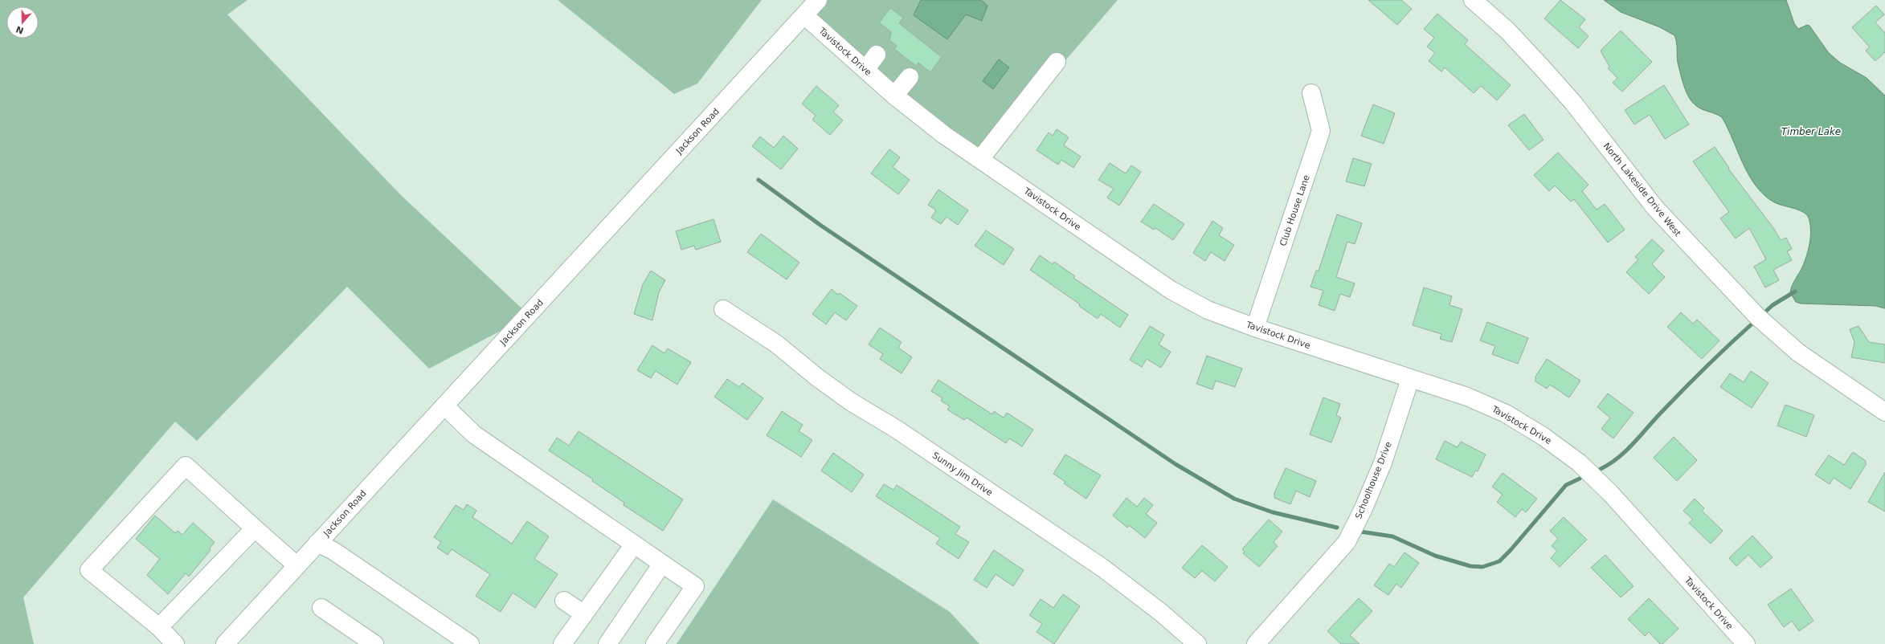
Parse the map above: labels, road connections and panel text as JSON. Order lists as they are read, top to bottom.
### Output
{
  "streets": {
    "street": [
      "Tavistock Drive",
      "Jackson Road",
      "North Lakeside Drive West",
      "Club House Lane",
      "Sunny Jim Drive",
      "Schoolhouse Drive"
    ]
  },
  "crossings": [
    ["Tavistock Drive", "Jackson Road"],
    ["Tavistock Drive", "Club House Lane"],
    ["Tavistock Drive", "Schoolhouse Drive"]
  ],
  "water": ["Timber Lake"],
  "north": "bottom"
}
